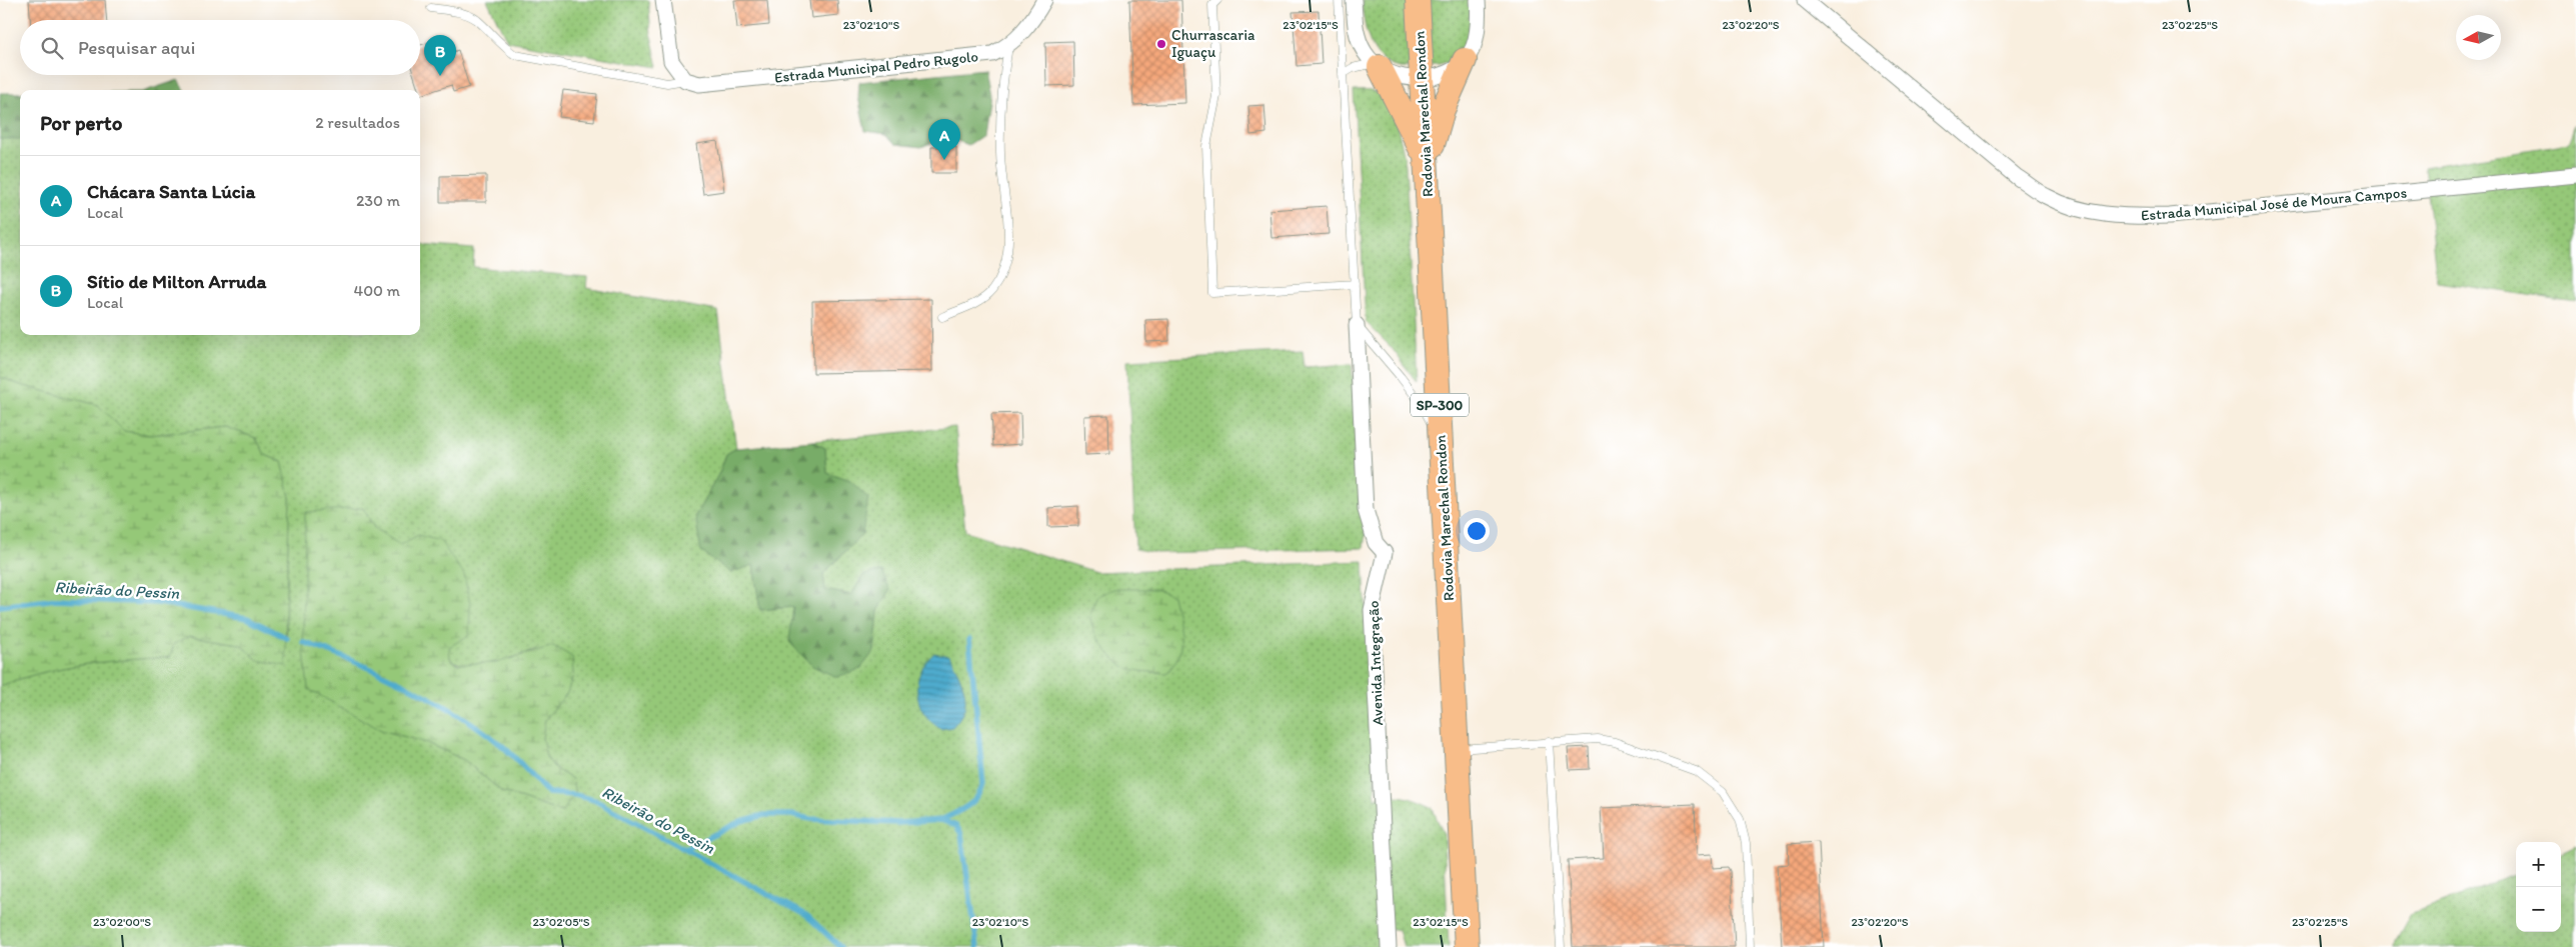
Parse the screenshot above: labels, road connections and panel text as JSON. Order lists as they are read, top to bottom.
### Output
{
  "streets": {
    "main road": ["Rodovia Marechal Rondon", "SP-300"],
    "street": ["Estrada Municipal Pedro Rugolo", "Estrada Municipal José de Moura Campos", "Avenida Integração"]
  },
  "water": ["Ribeirão do Pessin"],
  "places": ["Churrascaria Iguaçu"],
  "north": "left",
  "page": {
    "search": "Pesquisar aqui",
    "pins": ["B", "A"],
    "heading": ["Por perto", "2 resultados"],
    "list": [
      {
        "mark": "A",
        "name": "Chácara Santa Lúcia",
        "note": "Local",
        "value": "230 m"
      },
      {
        "mark": "B",
        "name": "Sítio de Milton Arruda",
        "note": "Local",
        "value": "400 m"
      }
    ],
    "map_buttons": ["+", "−"]
  },
  "coordinates": [
    "23°02'10\"S",
    "23°02'15\"S",
    "23°02'20\"S",
    "23°02'25\"S",
    "23°02'00\"S",
    "23°02'05\"S"
  ]
}
